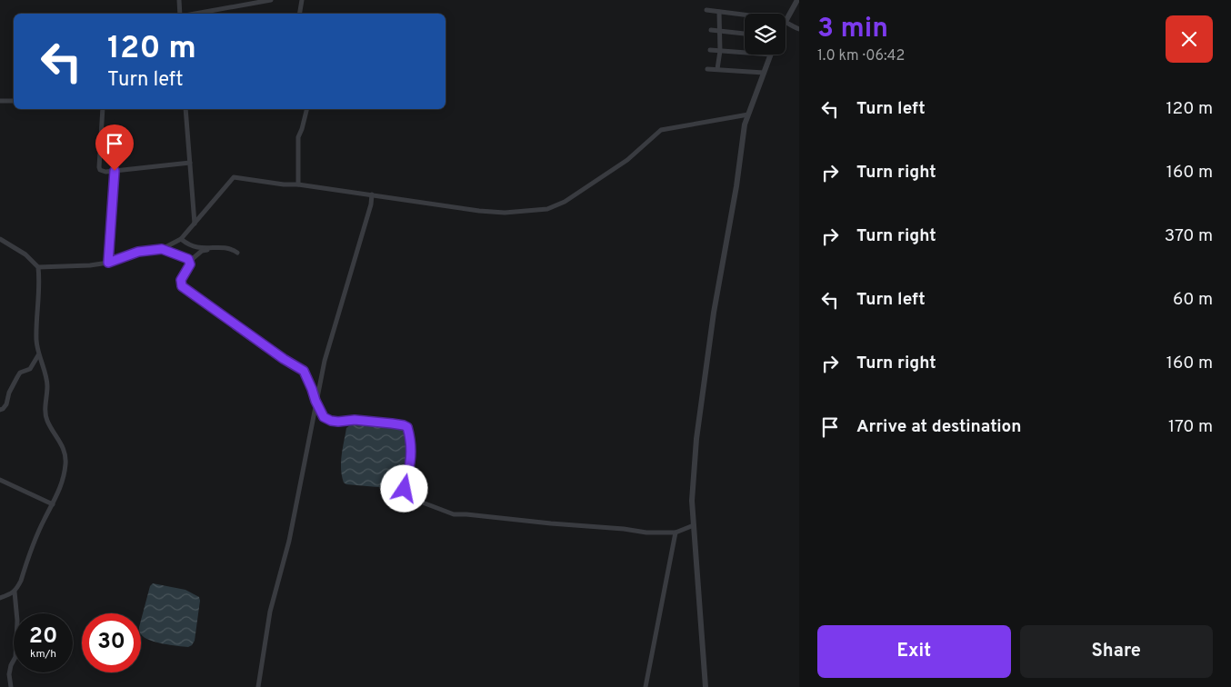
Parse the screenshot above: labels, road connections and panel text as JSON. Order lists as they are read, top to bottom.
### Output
{
  "page": {
    "heading": ["3 min", "1.0 km · 06:42"],
    "turn": ["120 m", "Turn left"],
    "list": [
      {
        "name": "Turn left",
        "value": "120 m"
      },
      {
        "name": "Turn right",
        "value": "160 m"
      },
      {
        "name": "Turn right",
        "value": "370 m"
      },
      {
        "name": "Turn left",
        "value": "60 m"
      },
      {
        "name": "Turn right",
        "value": "160 m"
      },
      {
        "name": "Arrive at destination",
        "value": "170 m"
      }
    ],
    "speed": "20 km/h",
    "limit": "30",
    "buttons": ["Exit", "Share"]
  }
}
